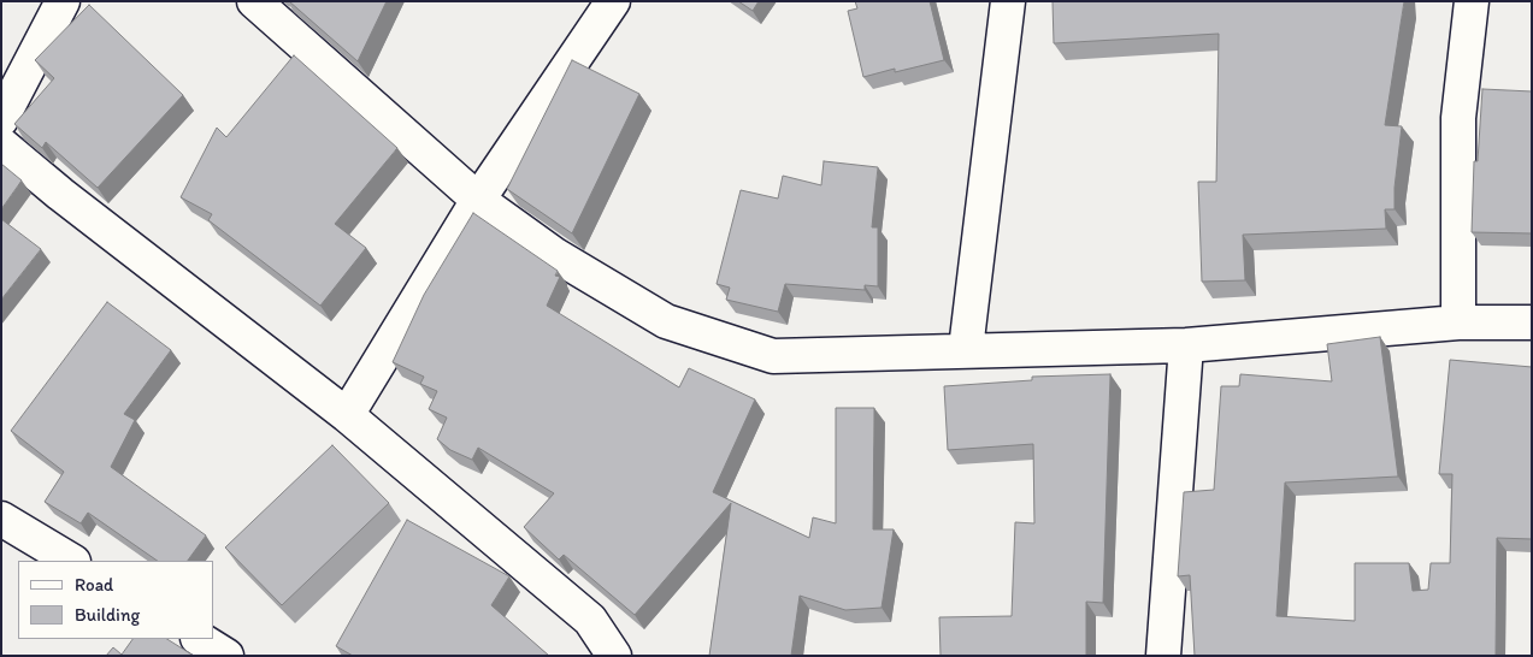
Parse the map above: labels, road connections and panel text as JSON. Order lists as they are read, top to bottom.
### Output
{
  "legend": ["Road", "Building"]
}
